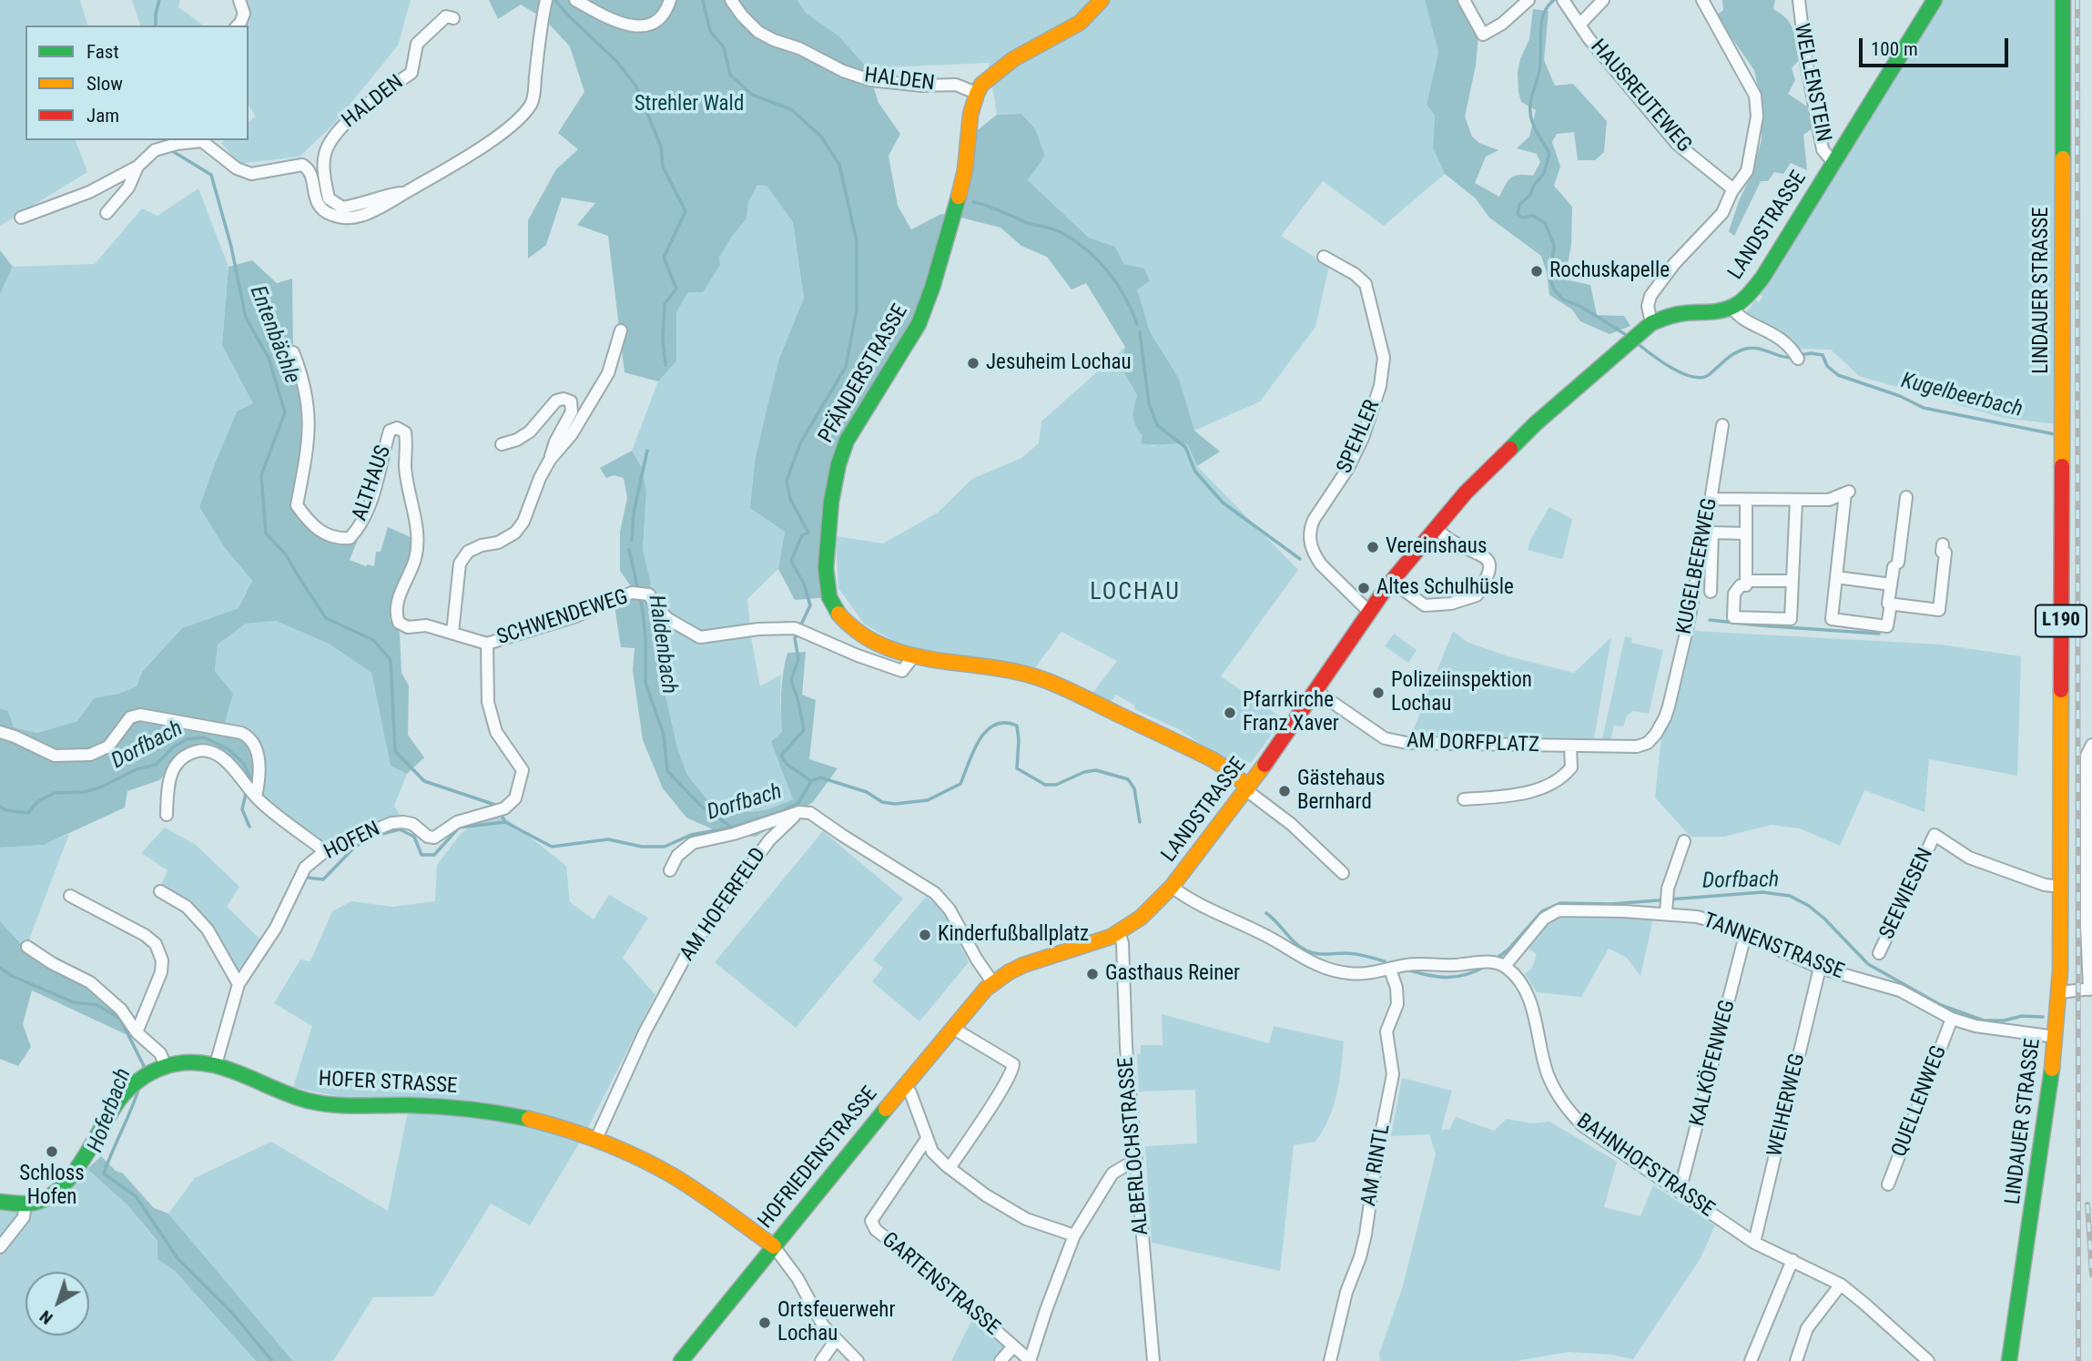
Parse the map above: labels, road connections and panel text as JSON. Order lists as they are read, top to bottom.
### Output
{
  "streets": {
    "main road": [
      "LANDSTRASSE",
      "LINDAUER STRASSE",
      "PFÄNDERSTRASSE",
      "L190",
      "HOFER STRASSE",
      "HOFRIEDENSTRASSE"
    ],
    "street": [
      "HALDEN",
      "WELLENSTEIN",
      "HAUSREUTEWEG",
      "SPEHLER",
      "ALTHAUS",
      "KUGELBEERWEG",
      "SCHWENDEWEG",
      "AM DORFPLATZ",
      "HOFEN",
      "SEEWIESEN",
      "AM HOFERFELD",
      "TANNENSTRASSE",
      "KALKÖFENWEG",
      "QUELLENWEG",
      "WEIHERWEG",
      "ALBERLOCHSTRASSE",
      "AM RINTL",
      "BAHNHOFSTRASSE",
      "GARTENSTRASSE"
    ]
  },
  "crossings": [
    ["HALDEN", "PFÄNDERSTRASSE"],
    ["WELLENSTEIN", "LANDSTRASSE"],
    ["LANDSTRASSE", "PFÄNDERSTRASSE"],
    ["LANDSTRASSE", "SPEHLER"],
    ["LANDSTRASSE", "AM DORFPLATZ"],
    ["LANDSTRASSE", "ALBERLOCHSTRASSE"],
    ["LANDSTRASSE", "HOFRIEDENSTRASSE"],
    ["LINDAUER STRASSE", "SEEWIESEN"],
    ["LINDAUER STRASSE", "TANNENSTRASSE"],
    ["PFÄNDERSTRASSE", "SCHWENDEWEG"],
    ["ALTHAUS", "SCHWENDEWEG"],
    ["ALTHAUS", "HOFEN"],
    ["KUGELBEERWEG", "AM DORFPLATZ"],
    ["SCHWENDEWEG", "HOFEN"],
    ["HOFEN", "HOFER STRASSE"],
    ["AM HOFERFELD", "HOFER STRASSE"],
    ["TANNENSTRASSE", "KALKÖFENWEG"],
    ["TANNENSTRASSE", "QUELLENWEG"],
    ["TANNENSTRASSE", "WEIHERWEG"],
    ["TANNENSTRASSE", "BAHNHOFSTRASSE"],
    ["KALKÖFENWEG", "BAHNHOFSTRASSE"],
    ["HOFER STRASSE", "HOFRIEDENSTRASSE"],
    ["WEIHERWEG", "BAHNHOFSTRASSE"]
  ],
  "districts": ["LOCHAU"],
  "water": [
    "Entenbächle",
    "Kugelbeerbach",
    "Haldenbach",
    "Dorfbach",
    "Hoferbach"
  ],
  "parks": ["Strehler Wald"],
  "places": [
    "Rochuskapelle",
    "Jesuheim Lochau",
    "Vereinshaus",
    "Altes Schulhüsle",
    "Polizeiinspektion Lochau",
    "Pfarrkirche Franz Xaver",
    "Gästehaus Bernhard",
    "Kinderfußballplatz",
    "Gasthaus Reiner",
    "Schloss Hofen",
    "Ortsfeuerwehr Lochau"
  ],
  "legend": ["Fast", "Slow", "Jam"],
  "scale_bar": "100 m",
  "north": "bottom left"
}
